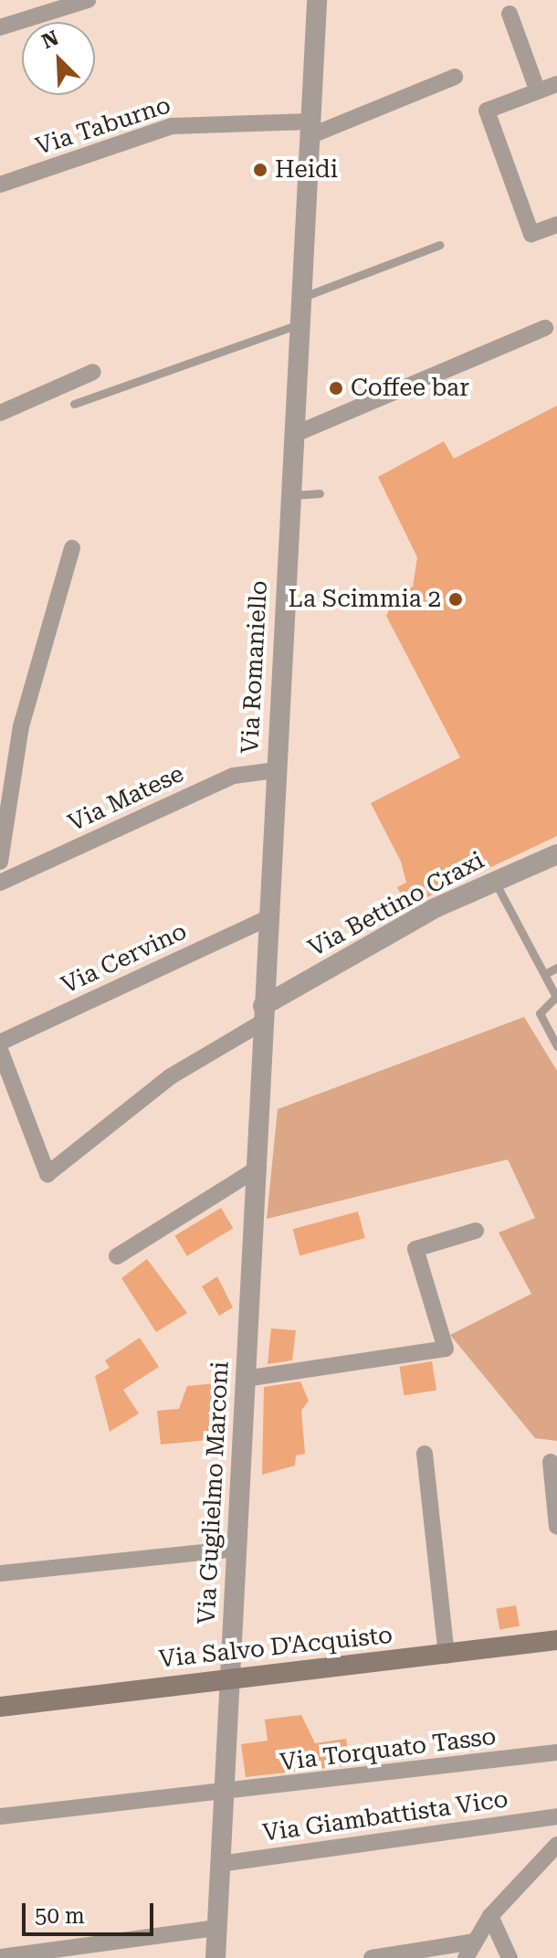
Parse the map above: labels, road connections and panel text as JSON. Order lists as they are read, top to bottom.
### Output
{
  "streets": {
    "main road": ["Via Salvo D'Acquisto"],
    "street": [
      "Via Taburno",
      "Via Romaniello",
      "Via Matese",
      "Via Bettino Craxi",
      "Via Cervino",
      "Via Guglielmo Marconi",
      "Via Torquato Tasso",
      "Via Giambattista Vico"
    ]
  },
  "crossings": [
    ["Via Taburno", "Via Romaniello"],
    ["Via Romaniello", "Via Matese"],
    ["Via Romaniello", "Via Bettino Craxi"],
    ["Via Romaniello", "Via Cervino"],
    ["Via Romaniello", "Via Guglielmo Marconi"],
    ["Via Guglielmo Marconi", "Via Salvo D'Acquisto"],
    ["Via Guglielmo Marconi", "Via Torquato Tasso"],
    ["Via Guglielmo Marconi", "Via Giambattista Vico"]
  ],
  "places": ["Heidi", "Coffee bar", "La Scimmia 2"],
  "scale_bar": "50 m",
  "north": "top left"
}
